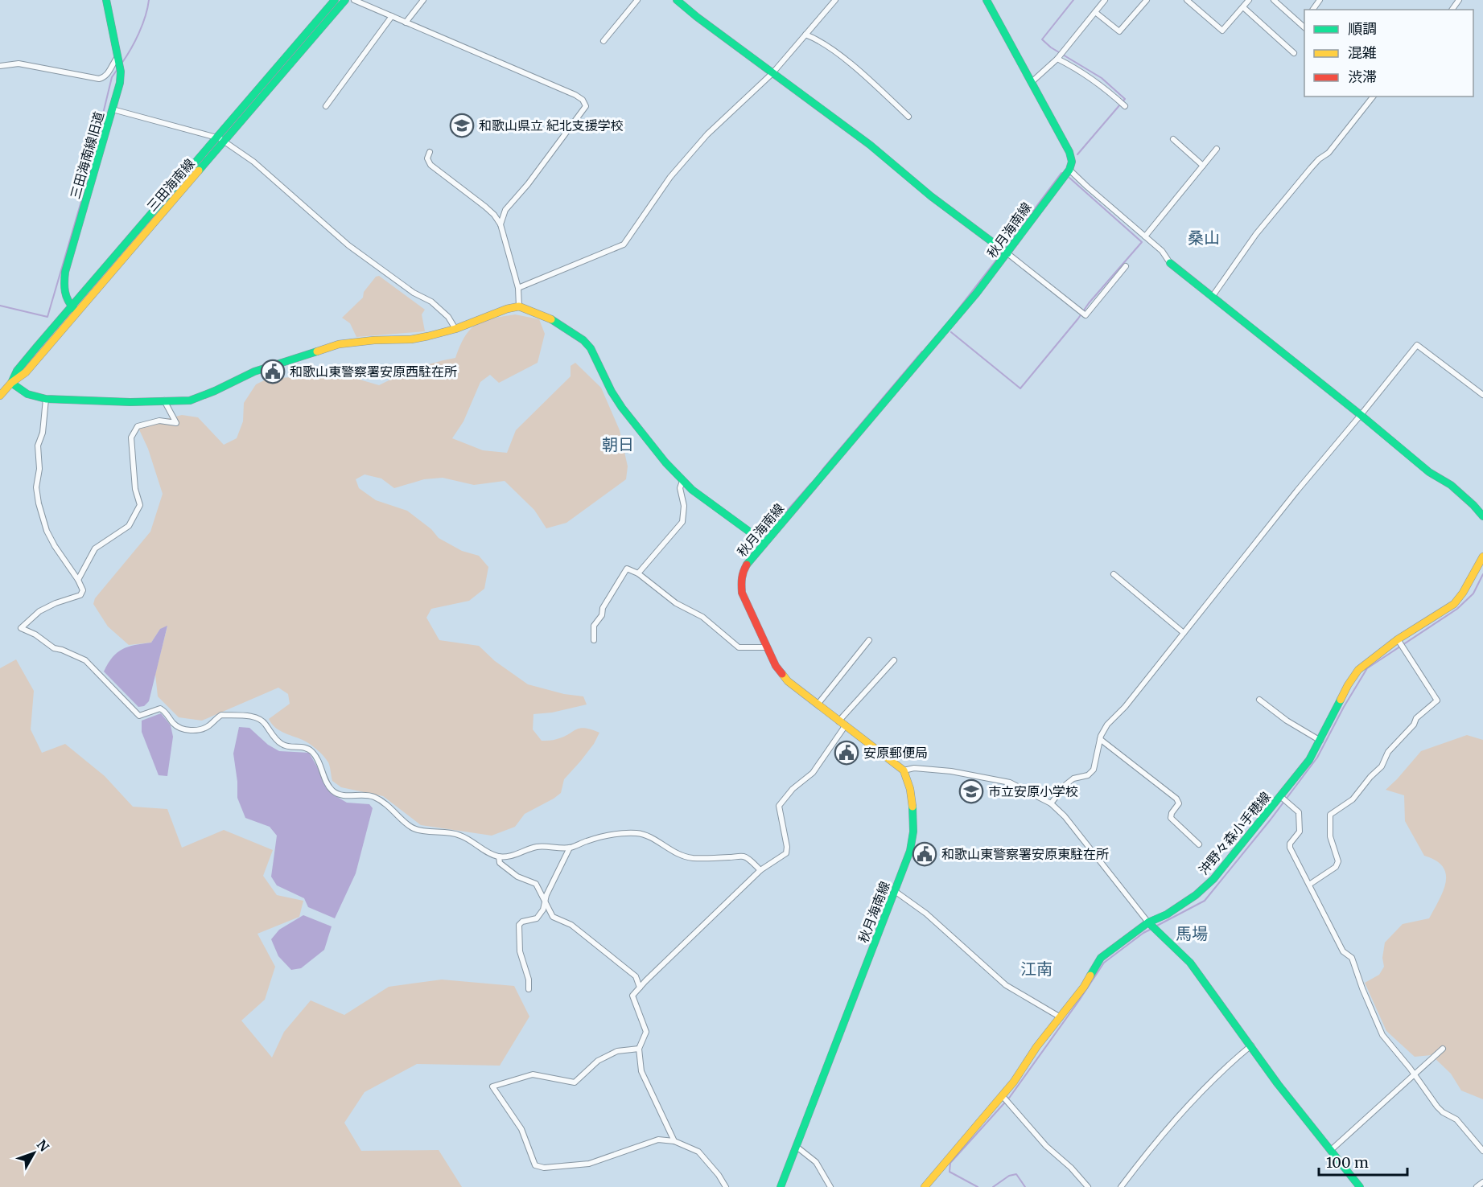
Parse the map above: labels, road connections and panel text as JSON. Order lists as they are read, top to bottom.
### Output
{
  "streets": {
    "main road": [
      "三田海南線旧道",
      "三田海南線",
      "秋月海南線",
      "沖野々森小手穂線"
    ]
  },
  "crossings": [
    ["三田海南線旧道", "三田海南線"]
  ],
  "districts": [
    "桑山",
    "朝日",
    "馬場",
    "江南"
  ],
  "places": {
    "school or university": ["和歌山県立 紀北支援学校", "市立安原小学校"],
    "public building": ["和歌山東警察署安原西駐在所", "安原郵便局", "和歌山東警察署安原東駐在所"]
  },
  "legend": ["順調", "混雑", "渋滞"],
  "scale_bar": "100 m",
  "north": "top right"
}
